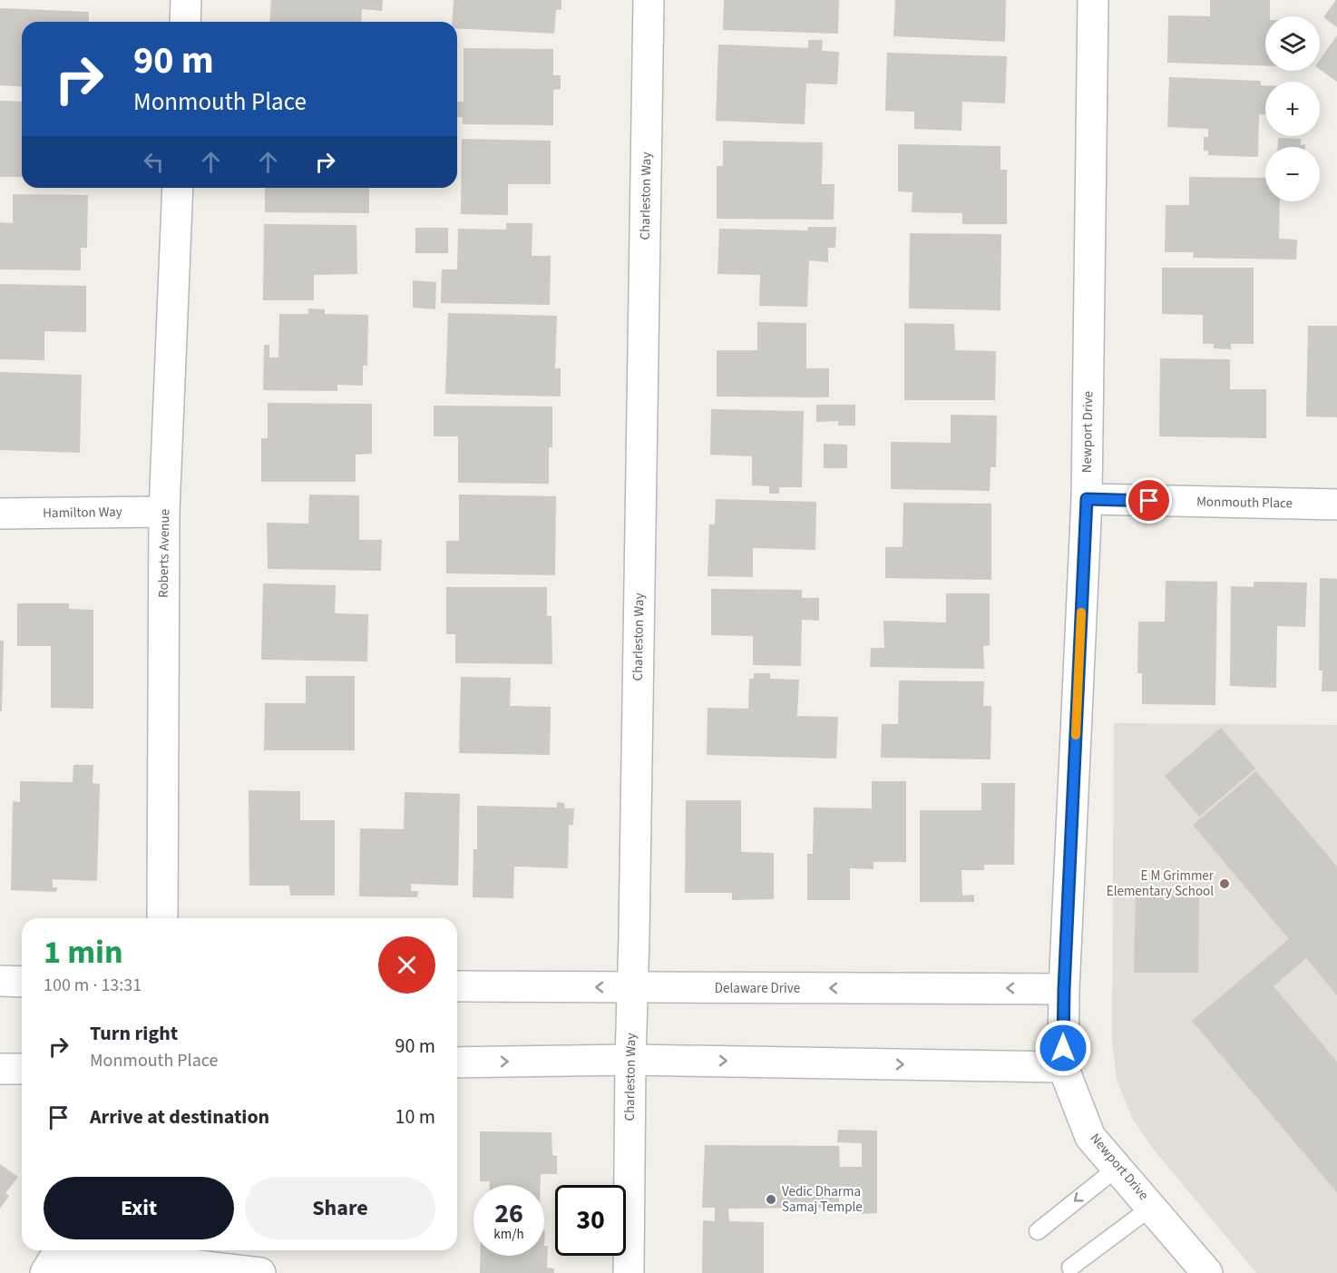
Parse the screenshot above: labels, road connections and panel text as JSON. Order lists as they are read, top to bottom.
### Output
{
  "streets": {
    "street": [
      "Charleston Way",
      "Newport Drive",
      "Monmouth Place",
      "Hamilton Way",
      "Roberts Avenue",
      "Delaware Drive"
    ]
  },
  "crossings": [
    ["Charleston Way", "Delaware Drive"],
    ["Newport Drive", "Monmouth Place"],
    ["Newport Drive", "Delaware Drive"],
    ["Hamilton Way", "Roberts Avenue"]
  ],
  "places": ["E M Grimmer Elementary School", "Vedic Dharma Samaj Temple"],
  "page": {
    "map_buttons": ["+", "−"],
    "turn": ["90 m", "Monmouth Place"],
    "heading": ["1 min", "100 m · 13:31"],
    "list": [
      {
        "name": "Turn right",
        "note": "Monmouth Place",
        "value": "90 m"
      },
      {
        "name": "Arrive at destination",
        "value": "10 m"
      }
    ],
    "buttons": ["Exit", "Share"],
    "speed": "26 km/h",
    "limit": "30"
  }
}
